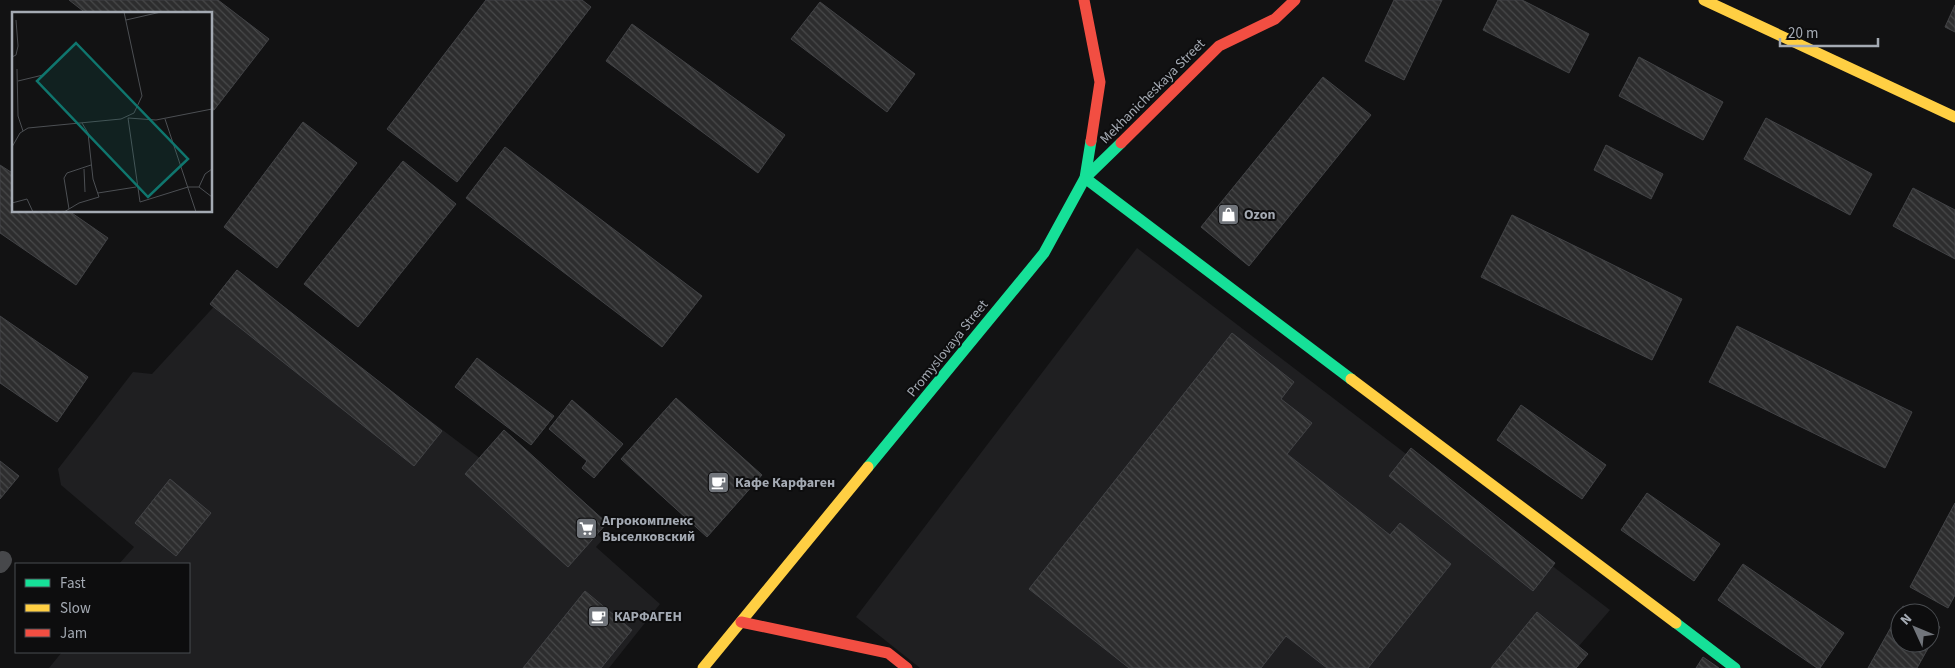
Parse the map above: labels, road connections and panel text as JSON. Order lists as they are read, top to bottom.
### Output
{
  "streets": {
    "street": ["Mekhanicheskaya Street", "Promyslovaya Street"]
  },
  "crossings": [
    ["Mekhanicheskaya Street", "Promyslovaya Street"]
  ],
  "places": {
    "shop": ["Ozon"],
    "cafe": ["Кафе Карфаген", "КАРФАГЕН"],
    "supermarket": ["Агрокомплекс Выселковский"]
  },
  "legend": ["Fast", "Slow", "Jam"],
  "scale_bar": "20 m",
  "north": "top left"
}
